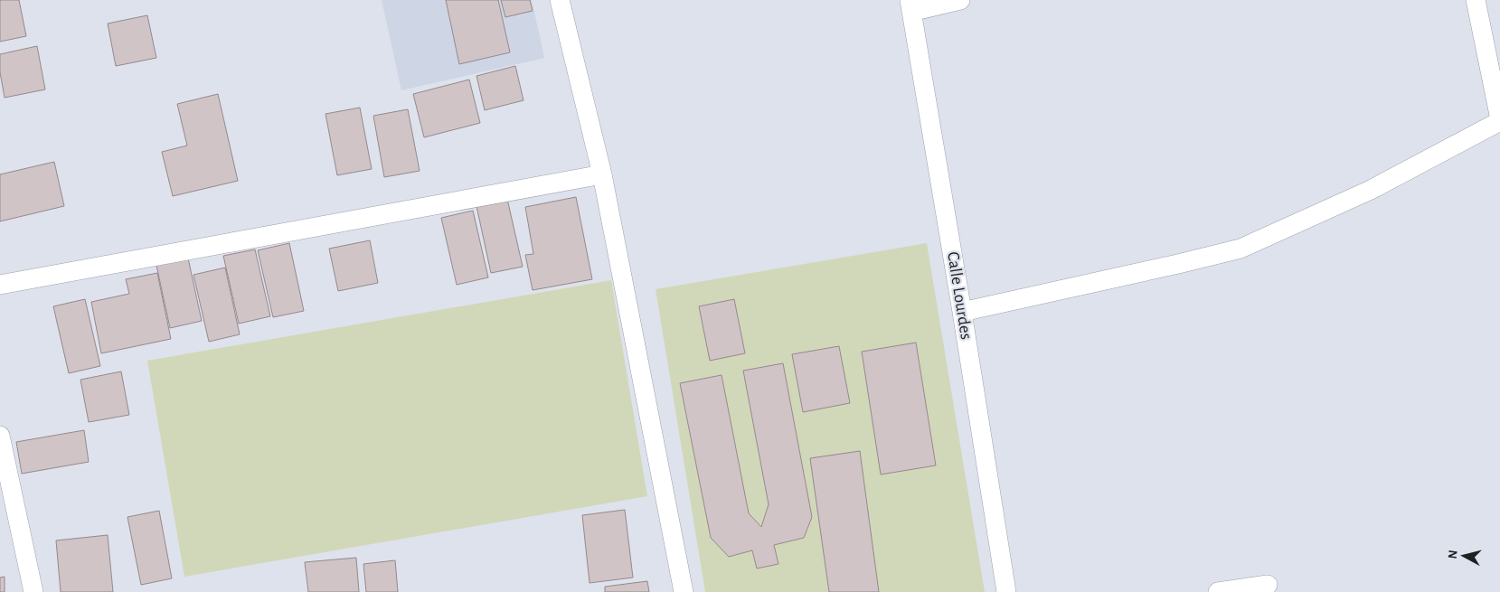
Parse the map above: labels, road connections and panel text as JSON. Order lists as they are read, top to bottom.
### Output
{
  "streets": {
    "street": ["Calle Lourdes"]
  },
  "north": "left"
}
